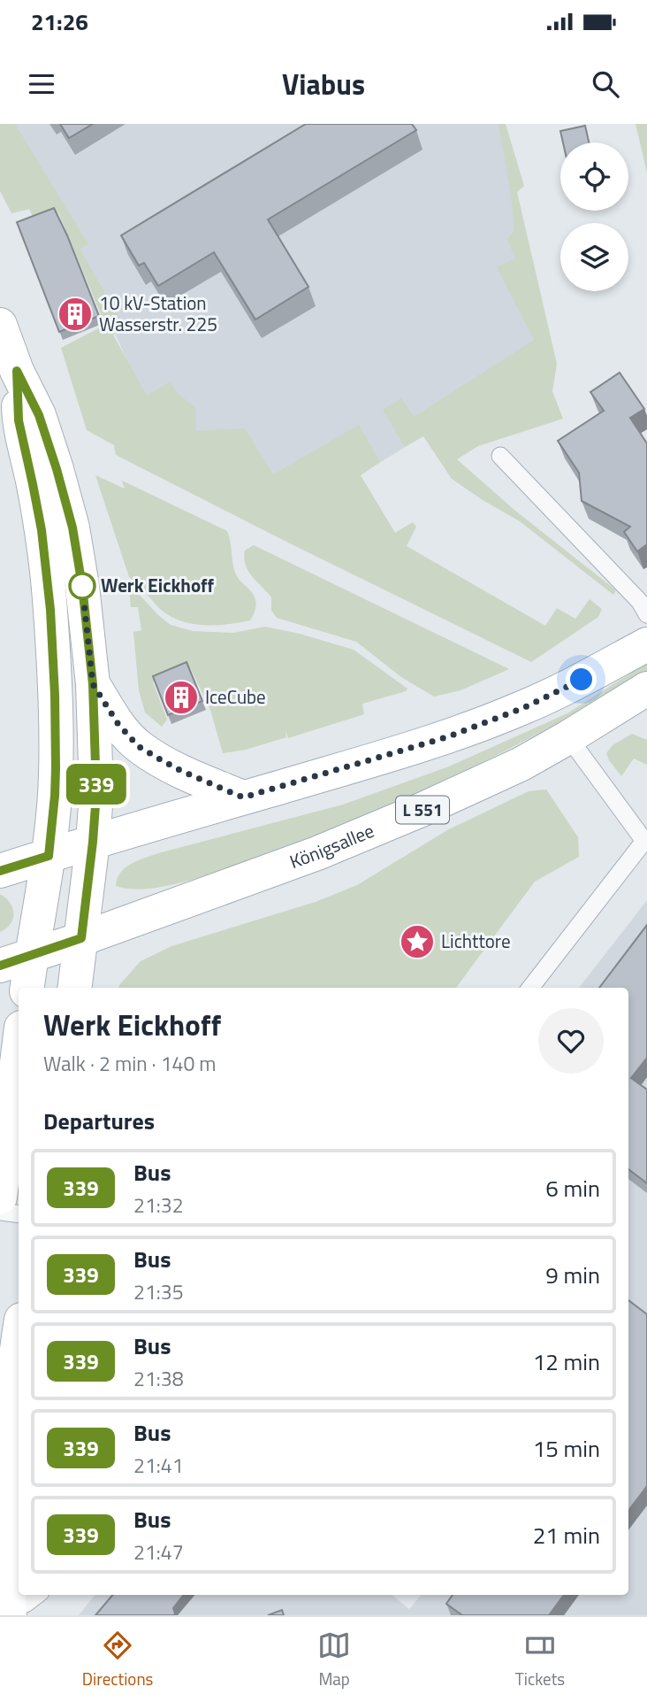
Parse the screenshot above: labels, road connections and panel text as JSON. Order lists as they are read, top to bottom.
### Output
{
  "streets": {
    "main road": ["L 551", "Königsallee"]
  },
  "places": {
    "building": ["10 kV-Station Wasserstr. 225", "IceCube"],
    "other": ["Werk Eickhoff"],
    "place": ["Lichttore"]
  },
  "lines": ["bus line 339"],
  "page": {
    "status": "21:26",
    "header": "Viabus",
    "on_map": "339",
    "heading": [
      ["Werk Eickhoff", "Walk · 2 min · 140 m"],
      "Departures"
    ],
    "list": [
      {
        "mark": "339",
        "name": "Bus",
        "note": "21:32",
        "value": "6 min"
      },
      {
        "mark": "339",
        "name": "Bus",
        "note": "21:35",
        "value": "9 min"
      },
      {
        "mark": "339",
        "name": "Bus",
        "note": "21:38",
        "value": "12 min"
      },
      {
        "mark": "339",
        "name": "Bus",
        "note": "21:41",
        "value": "15 min"
      },
      {
        "mark": "339",
        "name": "Bus",
        "note": "21:47",
        "value": "21 min"
      }
    ],
    "tabs": ["Directions", "Map", "Tickets"]
  }
}
